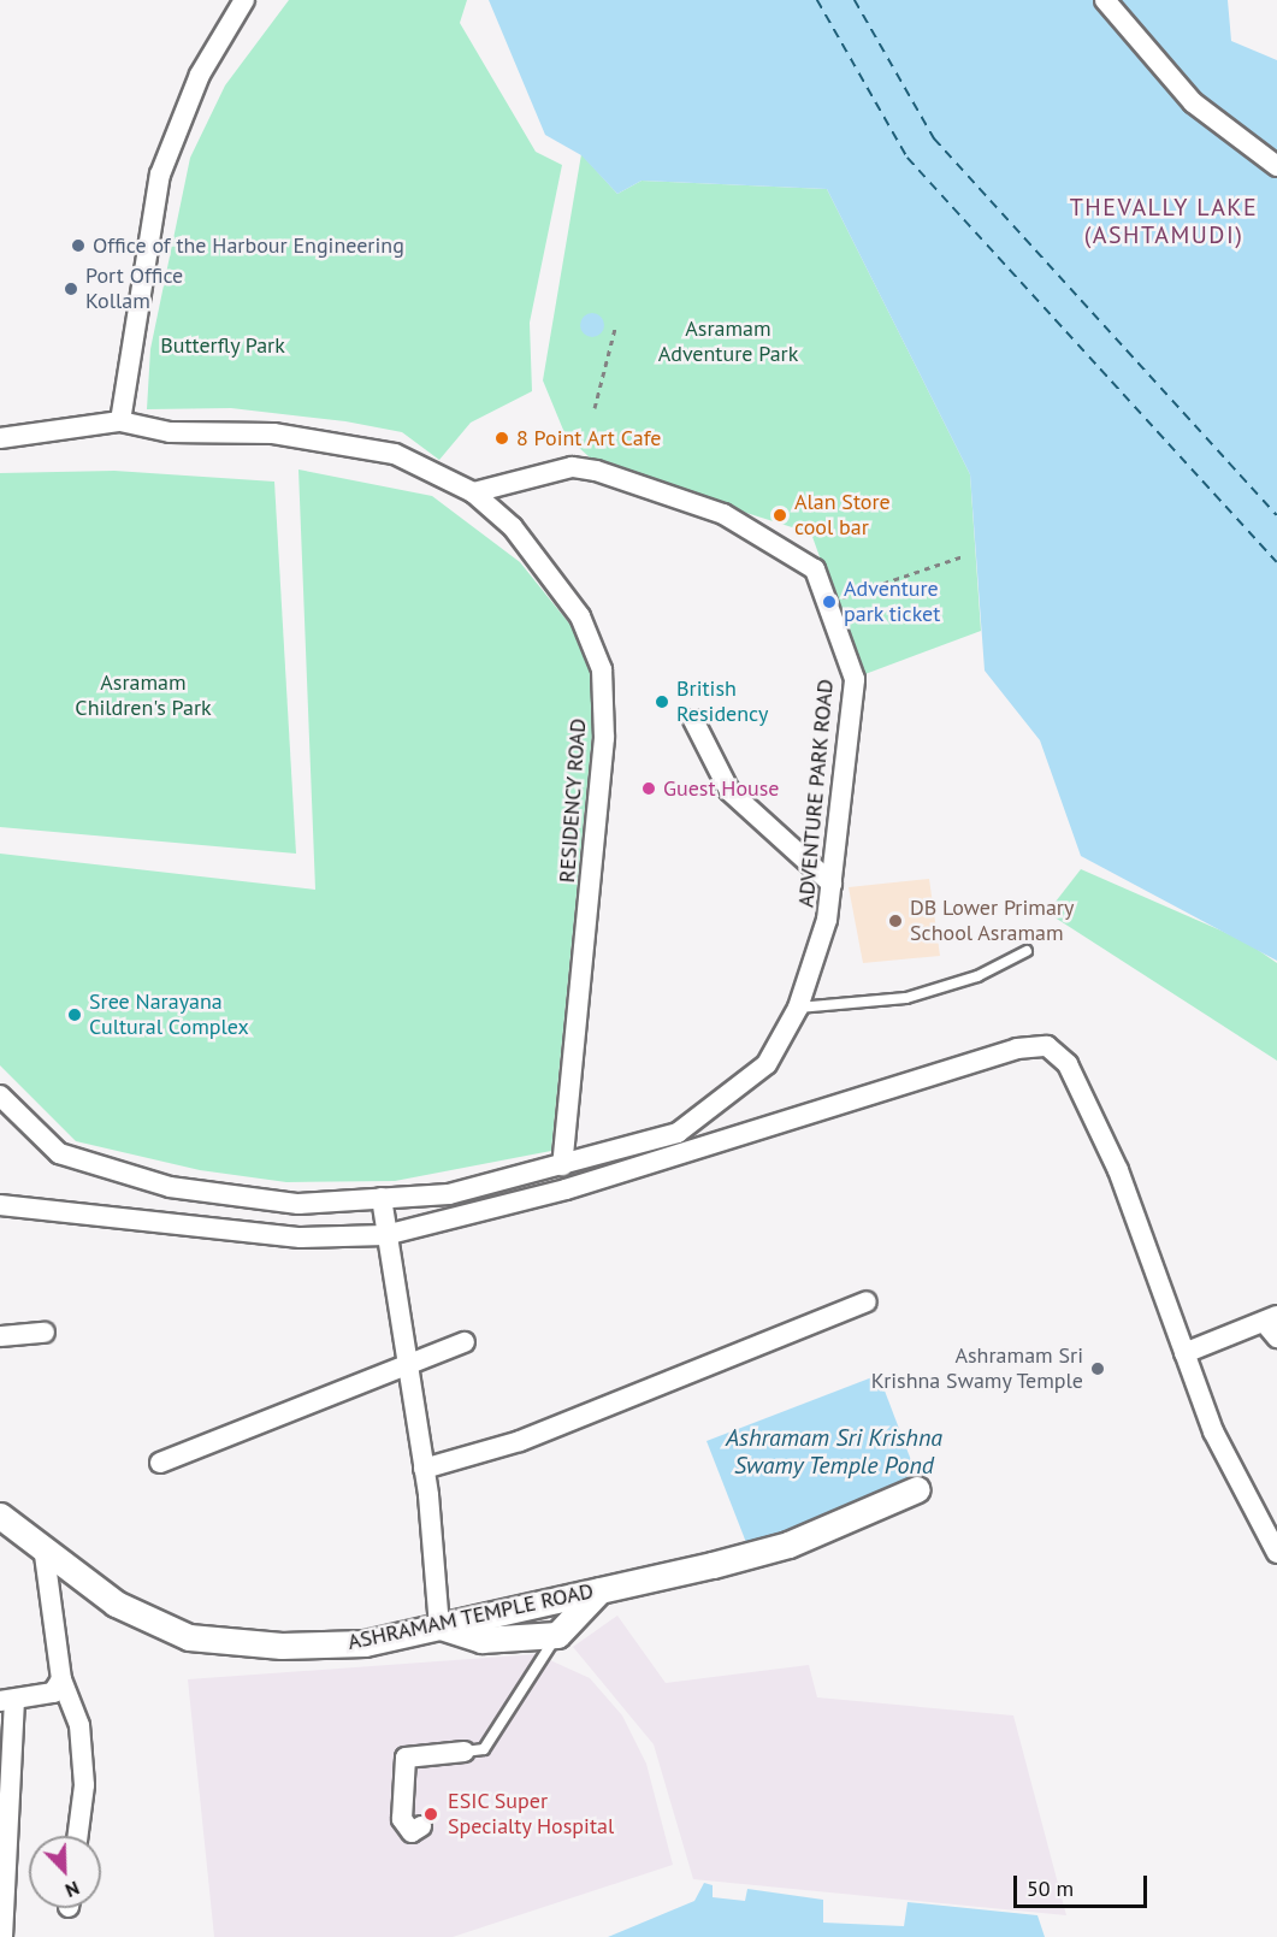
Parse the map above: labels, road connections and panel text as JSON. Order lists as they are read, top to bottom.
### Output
{
  "streets": {
    "street": ["ADVENTURE PARK ROAD", "RESIDENCY ROAD", "ASHRAMAM TEMPLE ROAD"]
  },
  "crossings": [
    ["ADVENTURE PARK ROAD", "RESIDENCY ROAD"]
  ],
  "districts": ["THEVALLY LAKE (ASHTAMUDI)"],
  "water": ["Ashramam Sri Krishna Swamy Temple Pond"],
  "parks": ["Asramam Adventure Park", "Butterfly Park", "Asramam Children's Park"],
  "places": [
    "Office of the Harbour Engineering",
    "Port Office Kollam",
    "8 Point Art Cafe",
    "Alan Store cool bar",
    "Adventure park ticket",
    "British Residency",
    "Guest House",
    "DB Lower Primary School Asramam",
    "Sree Narayana Cultural Complex",
    "Ashramam Sri Krishna Swamy Temple",
    "ESIC Super Specialty Hospital"
  ],
  "scale_bar": "50 m",
  "north": "bottom right"
}
